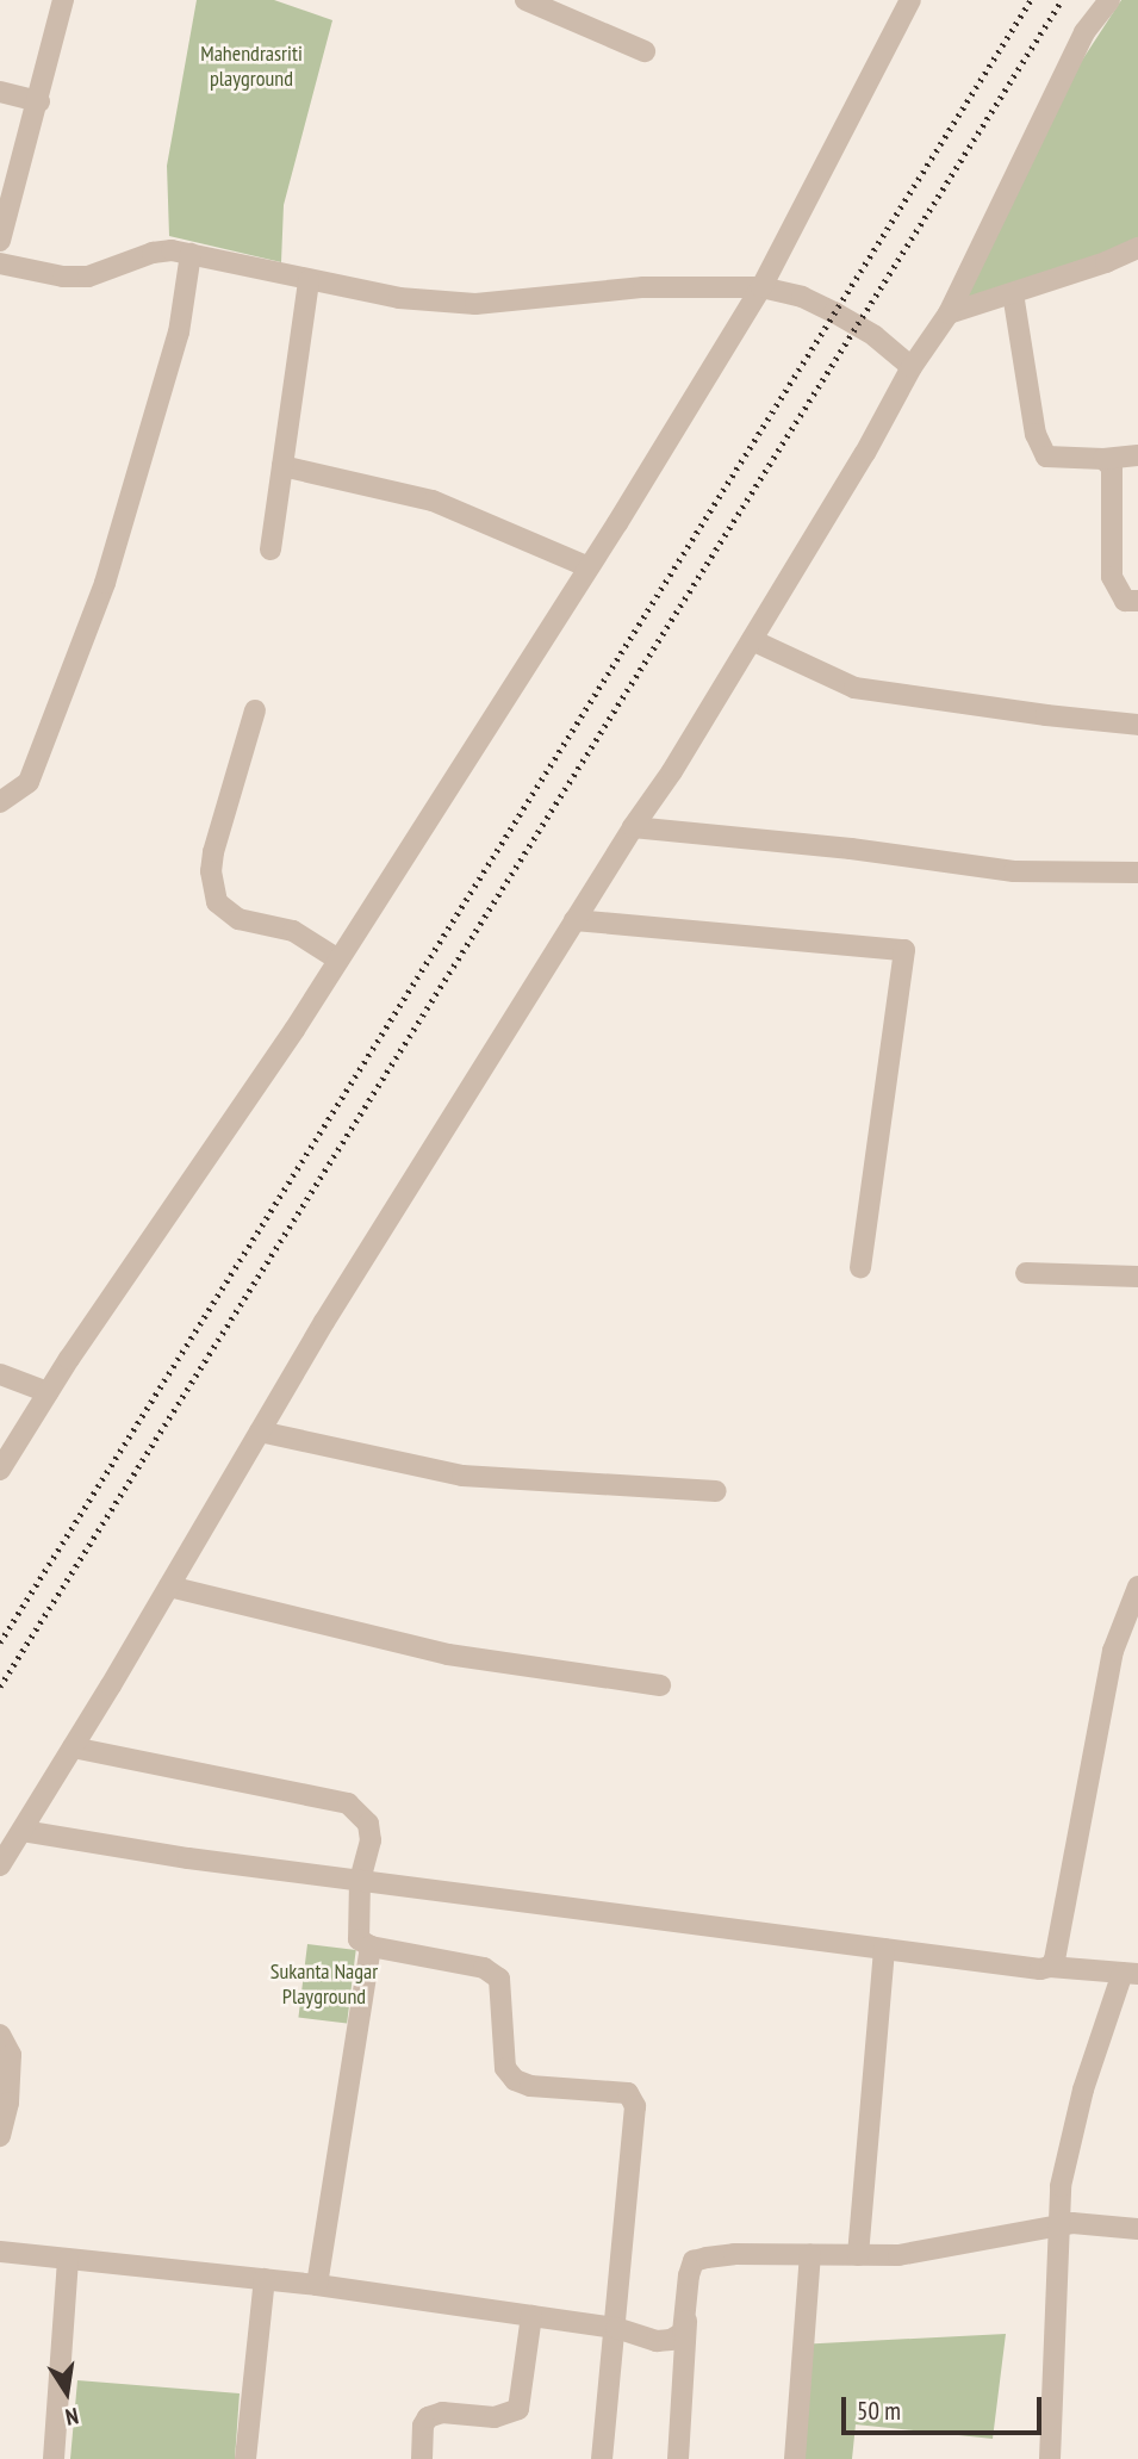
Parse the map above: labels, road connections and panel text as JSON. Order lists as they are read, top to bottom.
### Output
{
  "parks": ["Mahendrasriti playground", "Sukanta Nagar Playground"],
  "scale_bar": "50 m",
  "north": "bottom"
}
